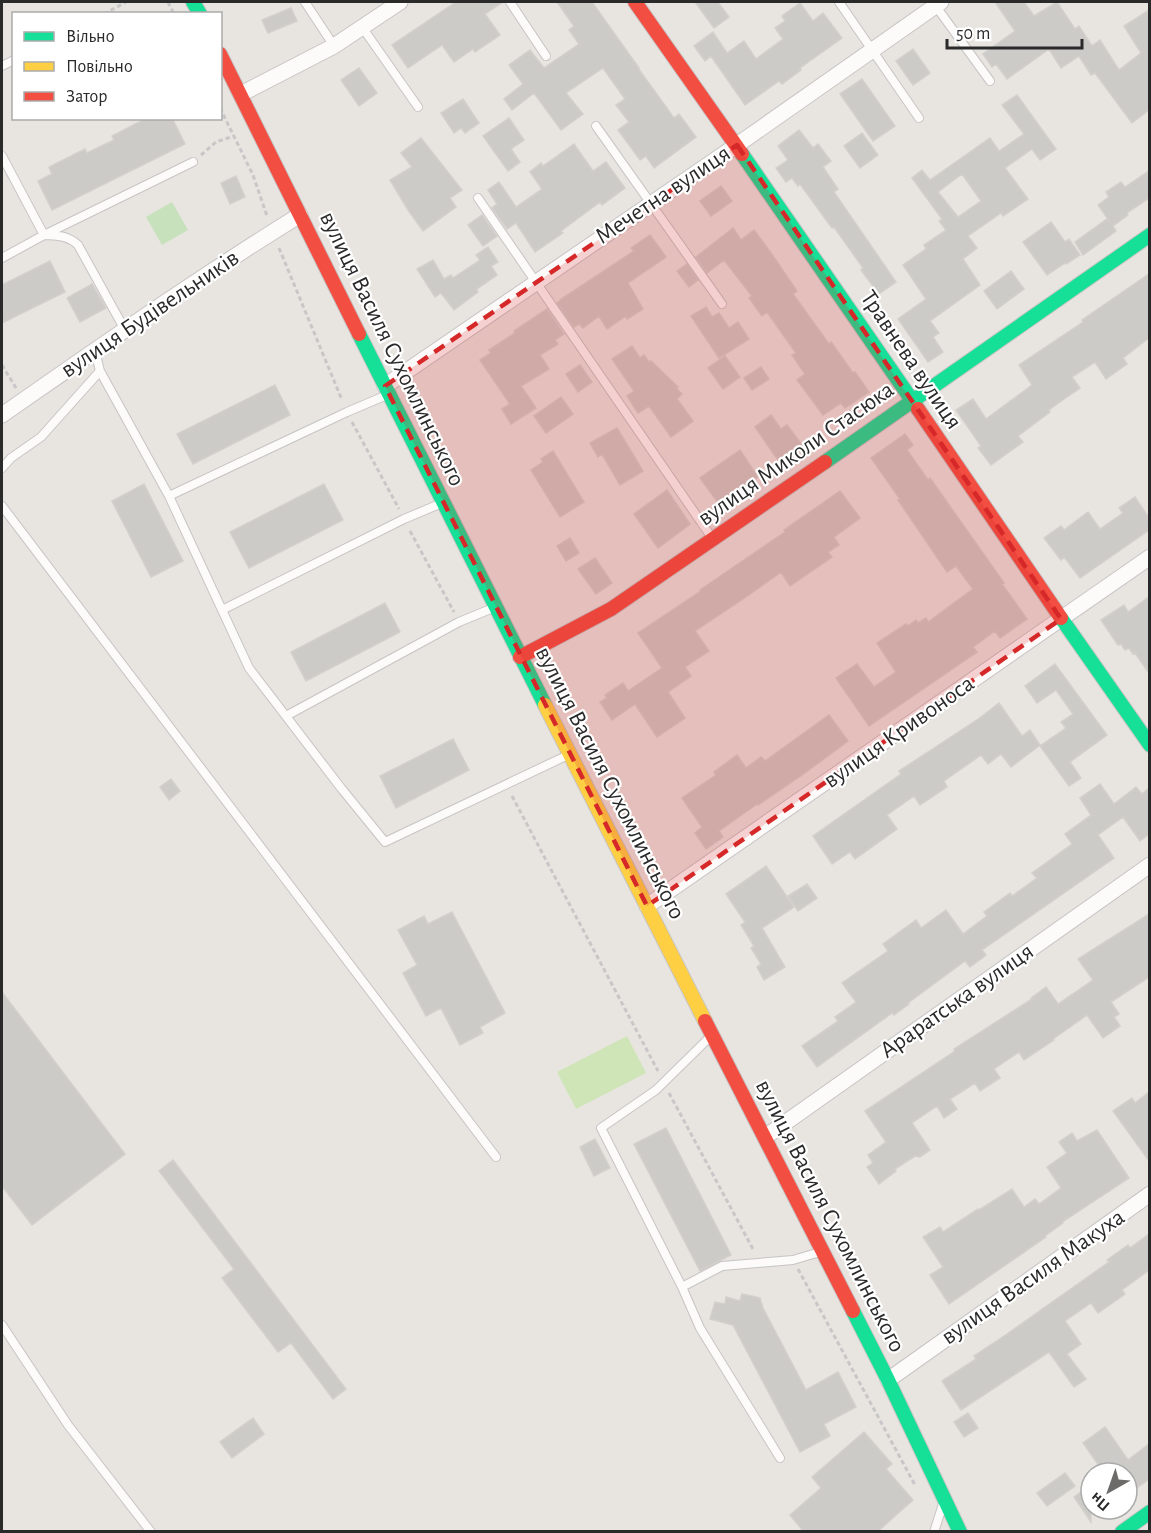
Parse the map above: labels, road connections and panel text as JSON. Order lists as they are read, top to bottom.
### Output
{
  "streets": {
    "street": [
      "Мечетна вулиця",
      "вулиця Будівельників",
      "вулиця Василя Сухомлинського",
      "Травнева вулиця",
      "вулиця Миколи Стасюка",
      "вулиця Кривоноса",
      "Араратська вулиця",
      "вулиця Василя Макуха"
    ]
  },
  "crossings": [
    ["Мечетна вулиця", "вулиця Василя Сухомлинського"],
    ["Мечетна вулиця", "Травнева вулиця"],
    ["вулиця Будівельників", "вулиця Василя Сухомлинського"],
    ["вулиця Василя Сухомлинського", "вулиця Миколи Стасюка"],
    ["вулиця Василя Сухомлинського", "вулиця Кривоноса"],
    ["вулиця Василя Сухомлинського", "Араратська вулиця"],
    ["вулиця Василя Сухомлинського", "вулиця Василя Макуха"],
    ["Травнева вулиця", "вулиця Миколи Стасюка"],
    ["Травнева вулиця", "вулиця Кривоноса"]
  ],
  "legend": ["Вільно", "Повільно", "Затор"],
  "scale_bar": "50 m",
  "north": "bottom left"
}
